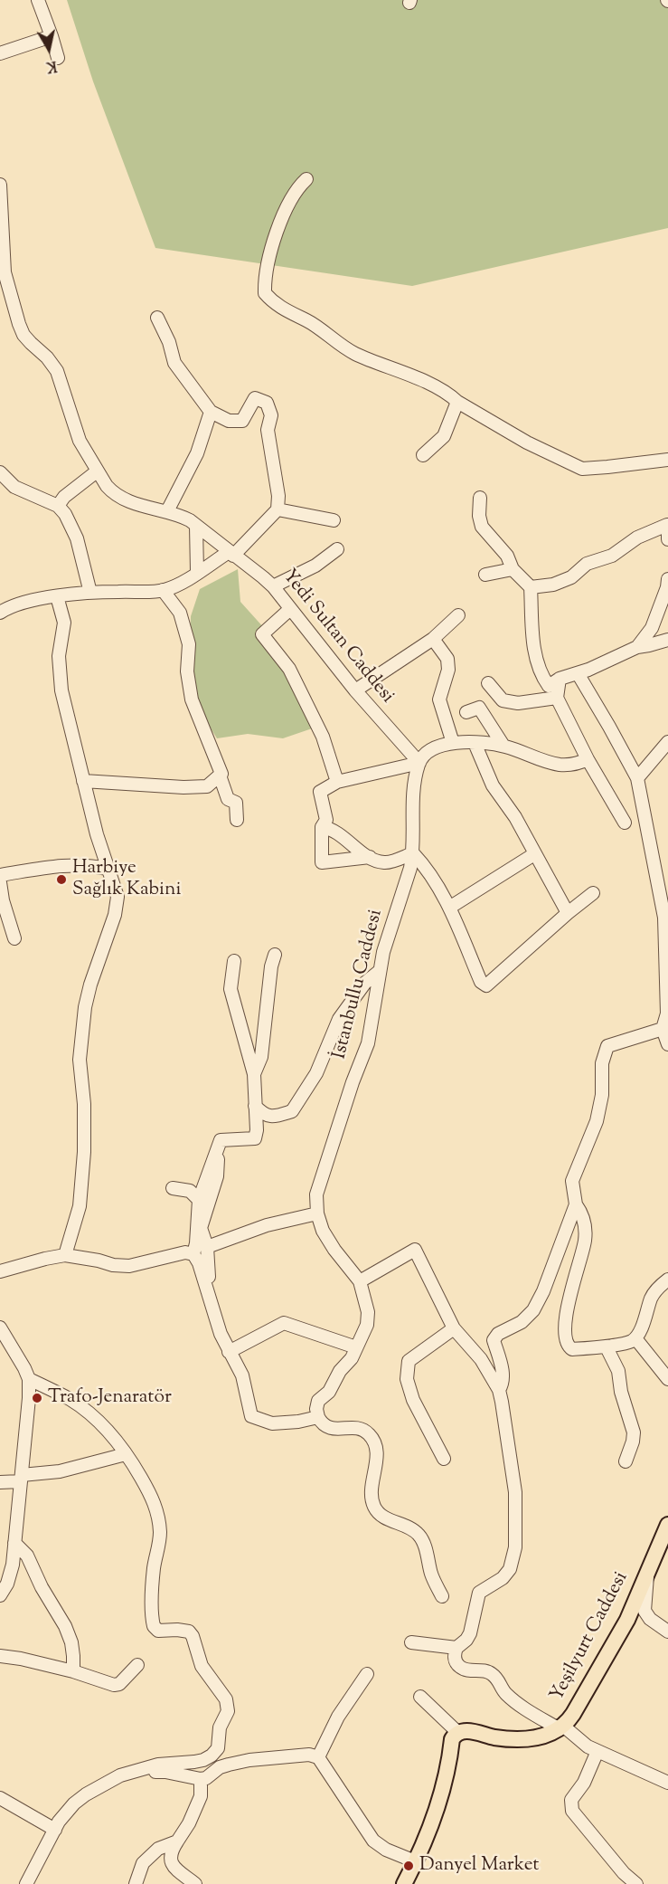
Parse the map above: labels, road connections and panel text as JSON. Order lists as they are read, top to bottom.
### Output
{
  "streets": {
    "main road": ["Yeşilyurt Caddesi"],
    "street": ["Yedi Sultan Caddesi", "İstanbullu Caddesi"]
  },
  "crossings": [
    ["Yedi Sultan Caddesi", "İstanbullu Caddesi"]
  ],
  "places": ["Harbiye Sağlık Kabini", "Trafo-Jenaratör", "Danyel Market"],
  "north": "bottom"
}
